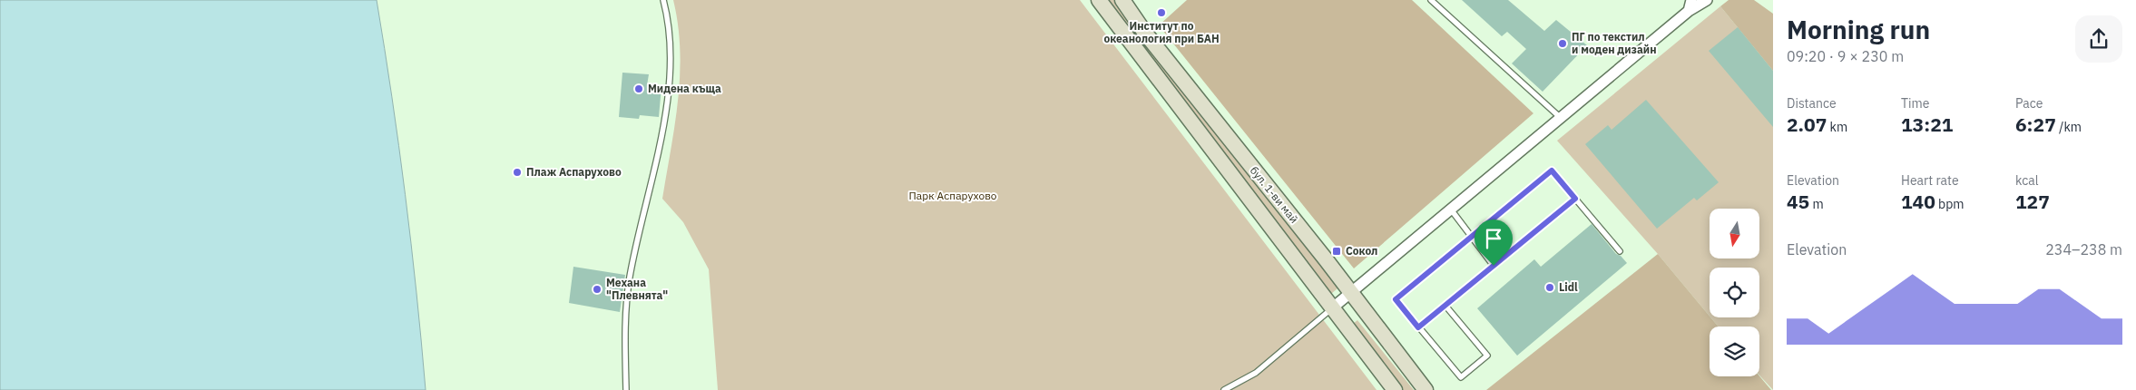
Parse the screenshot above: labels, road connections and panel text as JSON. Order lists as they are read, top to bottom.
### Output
{
  "streets": {
    "main road": ["бул. 1-ви май"]
  },
  "parks": ["Парк Аспарухово"],
  "places": {
    "other": [
      "Институт по океанология при БАН",
      "ПГ по текстил и моден дизайн",
      "Мидена къща",
      "Плаж Аспарухово",
      "Lidl",
      "Механа \"Плевнята\""
    ],
    "transit": ["Сокол"]
  },
  "north": "bottom",
  "page": {
    "heading": ["Morning run", "09:20 · 9 × 230 m"],
    "stats": [
      ["Distance", "2.07 km"],
      ["Time", "13:21"],
      ["Pace", "6:27 /km"],
      ["Elevation", "45 m"],
      ["Heart rate", "140 bpm"],
      ["kcal", "127"]
    ],
    "chart": ["Elevation", "234–238 m"]
  }
}
